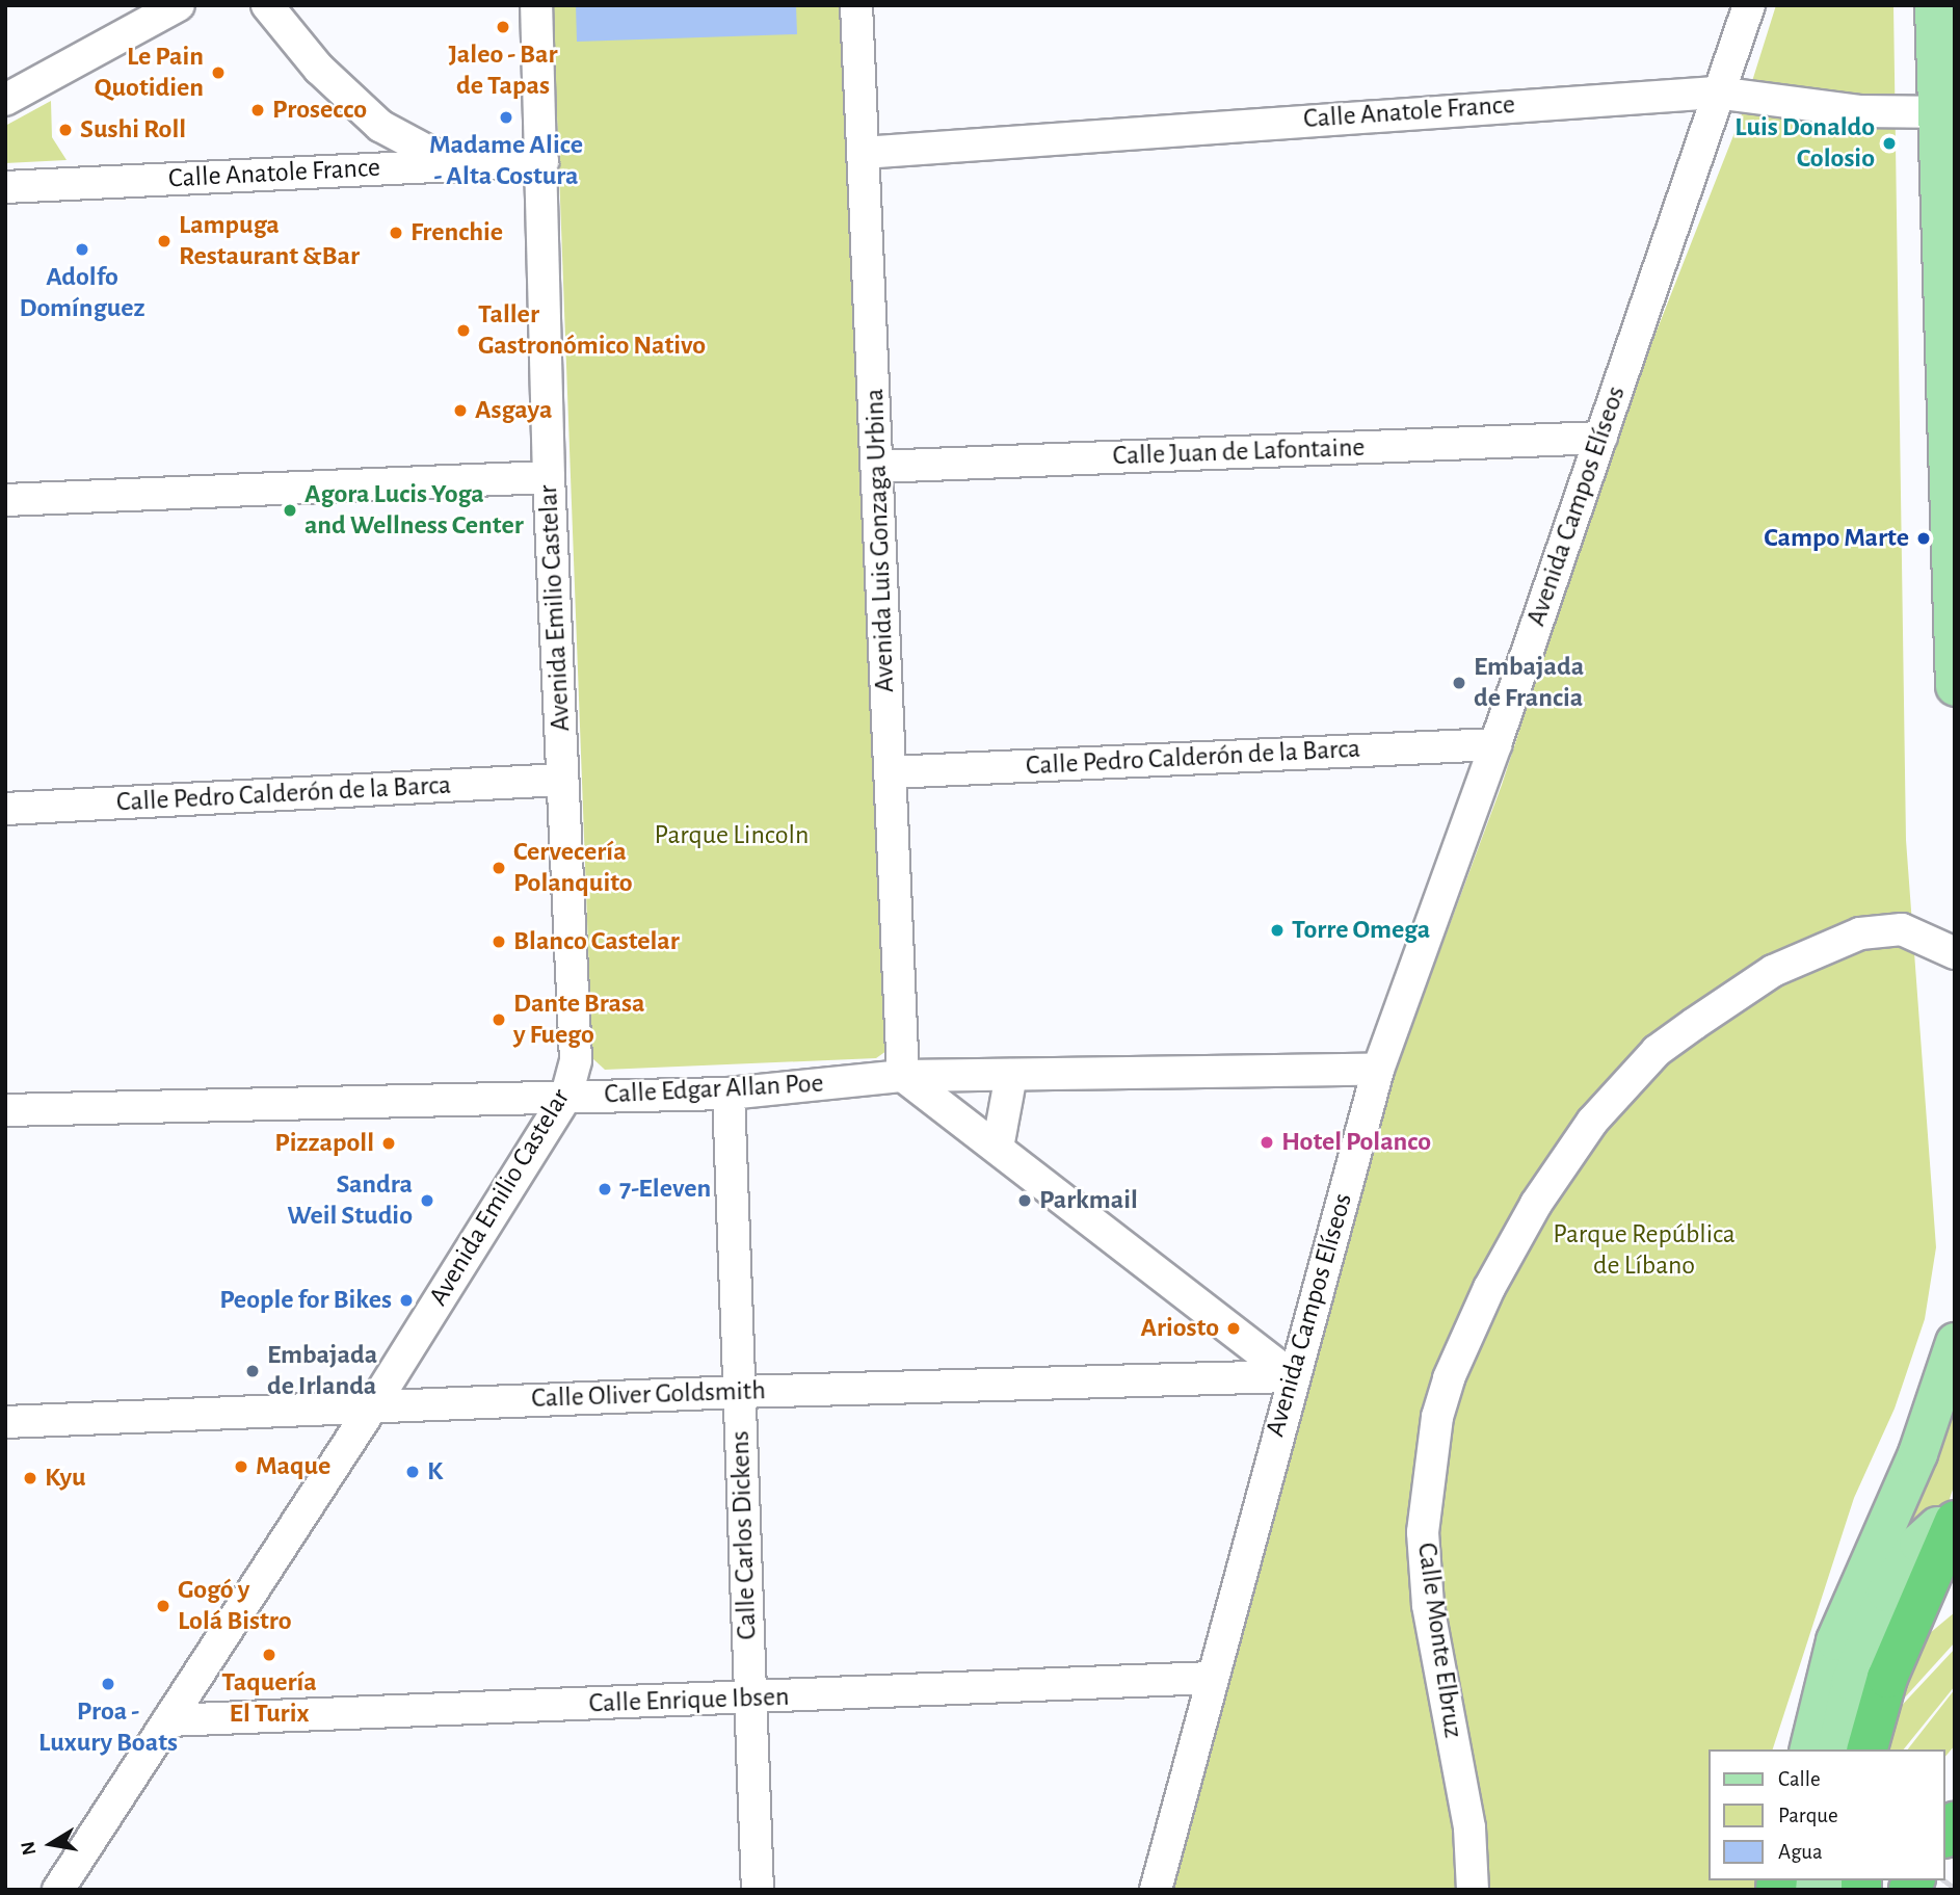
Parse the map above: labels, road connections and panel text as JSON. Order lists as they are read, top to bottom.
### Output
{
  "streets": {
    "street": [
      "Calle Anatole France",
      "Calle Juan de Lafontaine",
      "Avenida Campos Elíseos",
      "Avenida Luis Gonzaga Urbina",
      "Avenida Emilio Castelar",
      "Calle Pedro Calderón de la Barca",
      "Calle Edgar Allan Poe",
      "Calle Oliver Goldsmith",
      "Calle Carlos Dickens",
      "Calle Monte Elbruz",
      "Calle Enrique Ibsen"
    ]
  },
  "crossings": [
    ["Calle Anatole France", "Avenida Campos Elíseos"],
    ["Calle Anatole France", "Avenida Luis Gonzaga Urbina"],
    ["Calle Anatole France", "Avenida Emilio Castelar"],
    ["Calle Juan de Lafontaine", "Avenida Campos Elíseos"],
    ["Calle Juan de Lafontaine", "Avenida Luis Gonzaga Urbina"],
    ["Avenida Campos Elíseos", "Calle Pedro Calderón de la Barca"],
    ["Avenida Campos Elíseos", "Calle Edgar Allan Poe"],
    ["Avenida Campos Elíseos", "Calle Oliver Goldsmith"],
    ["Avenida Campos Elíseos", "Calle Enrique Ibsen"],
    ["Avenida Luis Gonzaga Urbina", "Calle Pedro Calderón de la Barca"],
    ["Avenida Luis Gonzaga Urbina", "Calle Edgar Allan Poe"],
    ["Avenida Emilio Castelar", "Calle Pedro Calderón de la Barca"],
    ["Avenida Emilio Castelar", "Calle Edgar Allan Poe"],
    ["Avenida Emilio Castelar", "Calle Oliver Goldsmith"],
    ["Avenida Emilio Castelar", "Calle Enrique Ibsen"],
    ["Calle Edgar Allan Poe", "Calle Carlos Dickens"],
    ["Calle Oliver Goldsmith", "Calle Carlos Dickens"],
    ["Calle Carlos Dickens", "Calle Enrique Ibsen"]
  ],
  "parks": ["Parque Lincoln", "Parque República de Líbano"],
  "places": [
    "Jaleo - Bar de Tapas",
    "Le Pain Quotidien",
    "Prosecco",
    "Madame Alice - Alta Costura",
    "Sushi Roll",
    "Luis Donaldo Colosio",
    "Frenchie",
    "Lampuga Restaurant &Bar",
    "Adolfo Domínguez",
    "Taller Gastronómico Nativo",
    "Asgaya",
    "Agora Lucis Yoga and Wellness Center",
    "Campo Marte",
    "Embajada de Francia",
    "Cervecería Polanquito",
    "Torre Omega",
    "Blanco Castelar",
    "Dante Brasa y Fuego",
    "Hotel Polanco",
    "Pizzapoll",
    "7-Eleven",
    "Sandra Weil Studio",
    "Parkmail",
    "People for Bikes",
    "Ariosto",
    "Embajada de Irlanda",
    "Maque",
    "K",
    "Kyu",
    "Gogó y Lolá Bistro",
    "Taquería El Turix",
    "Proa - Luxury Boats"
  ],
  "legend": ["Calle", "Parque", "Agua"],
  "north": "left"
}
